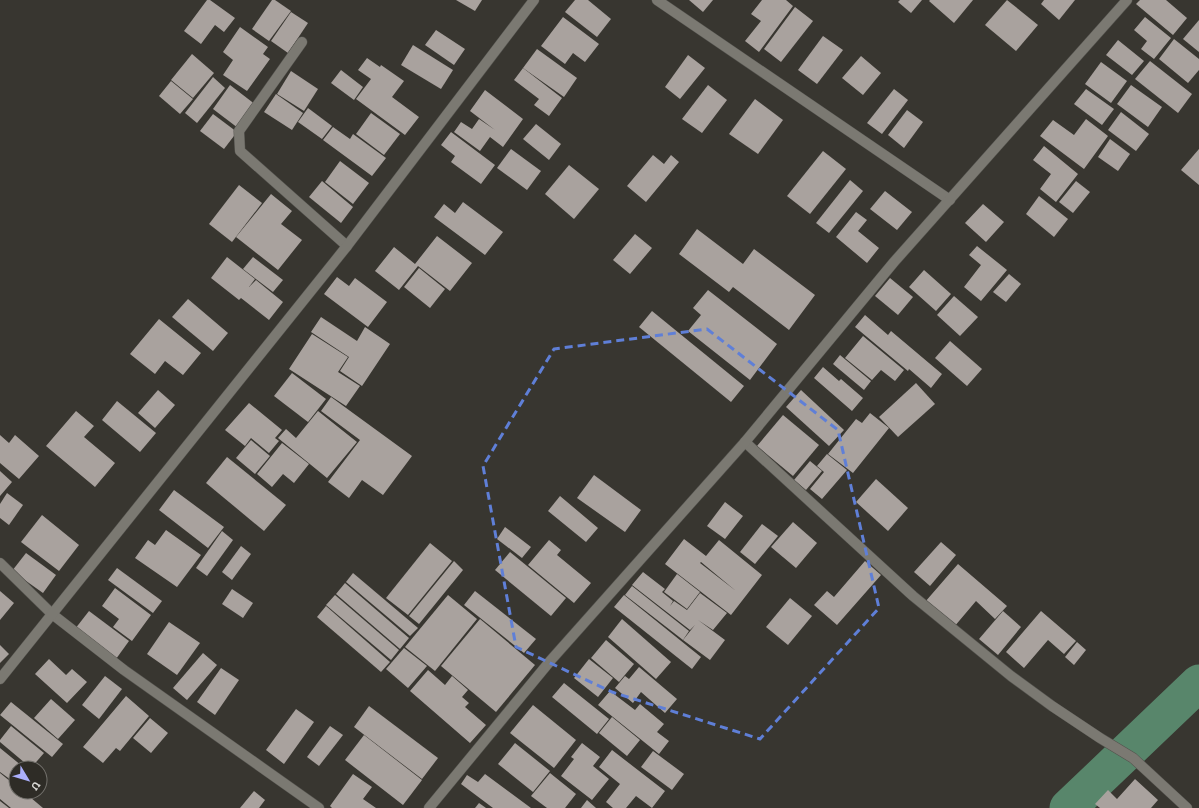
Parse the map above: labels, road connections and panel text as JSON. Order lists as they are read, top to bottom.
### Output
{
  "north": "bottom right"
}
